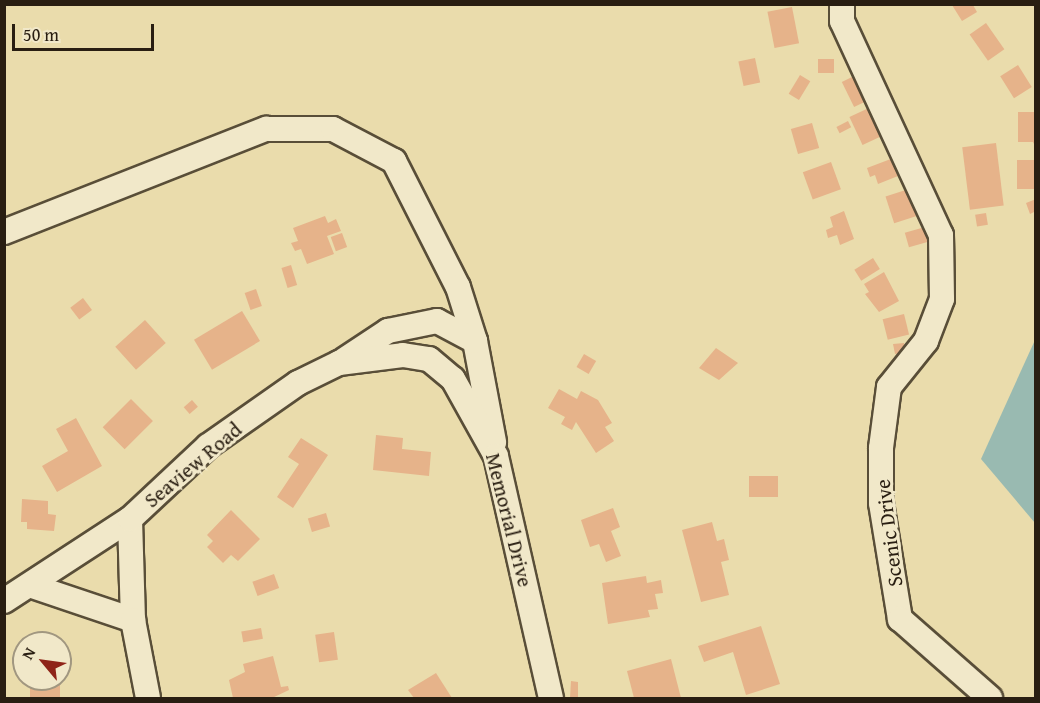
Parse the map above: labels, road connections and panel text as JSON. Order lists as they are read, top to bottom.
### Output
{
  "streets": {
    "street": ["Seaview Road", "Memorial Drive", "Scenic Drive"]
  },
  "crossings": [
    ["Seaview Road", "Memorial Drive"]
  ],
  "scale_bar": "50 m",
  "north": "top left"
}
